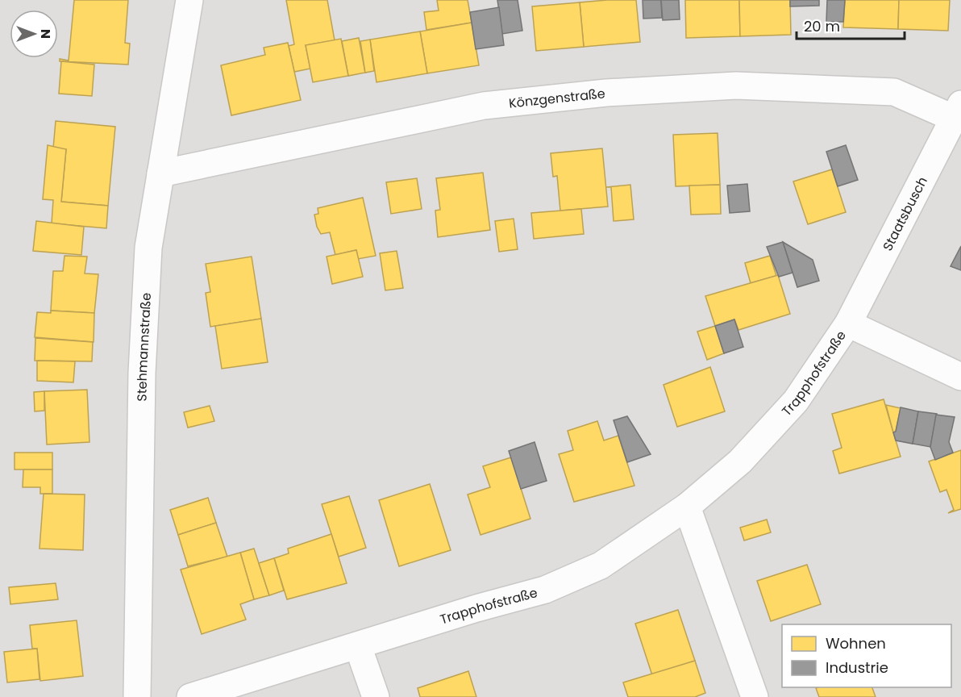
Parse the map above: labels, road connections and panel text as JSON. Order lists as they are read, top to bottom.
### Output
{
  "streets": {
    "street": [
      "Könzgenstraße",
      "Staatsbusch",
      "Stehmannstraße",
      "Trapphofstraße"
    ]
  },
  "crossings": [
    ["Könzgenstraße", "Staatsbusch"],
    ["Könzgenstraße", "Stehmannstraße"],
    ["Staatsbusch", "Trapphofstraße"]
  ],
  "legend": ["Wohnen", "Industrie"],
  "scale_bar": "20 m",
  "north": "right"
}
